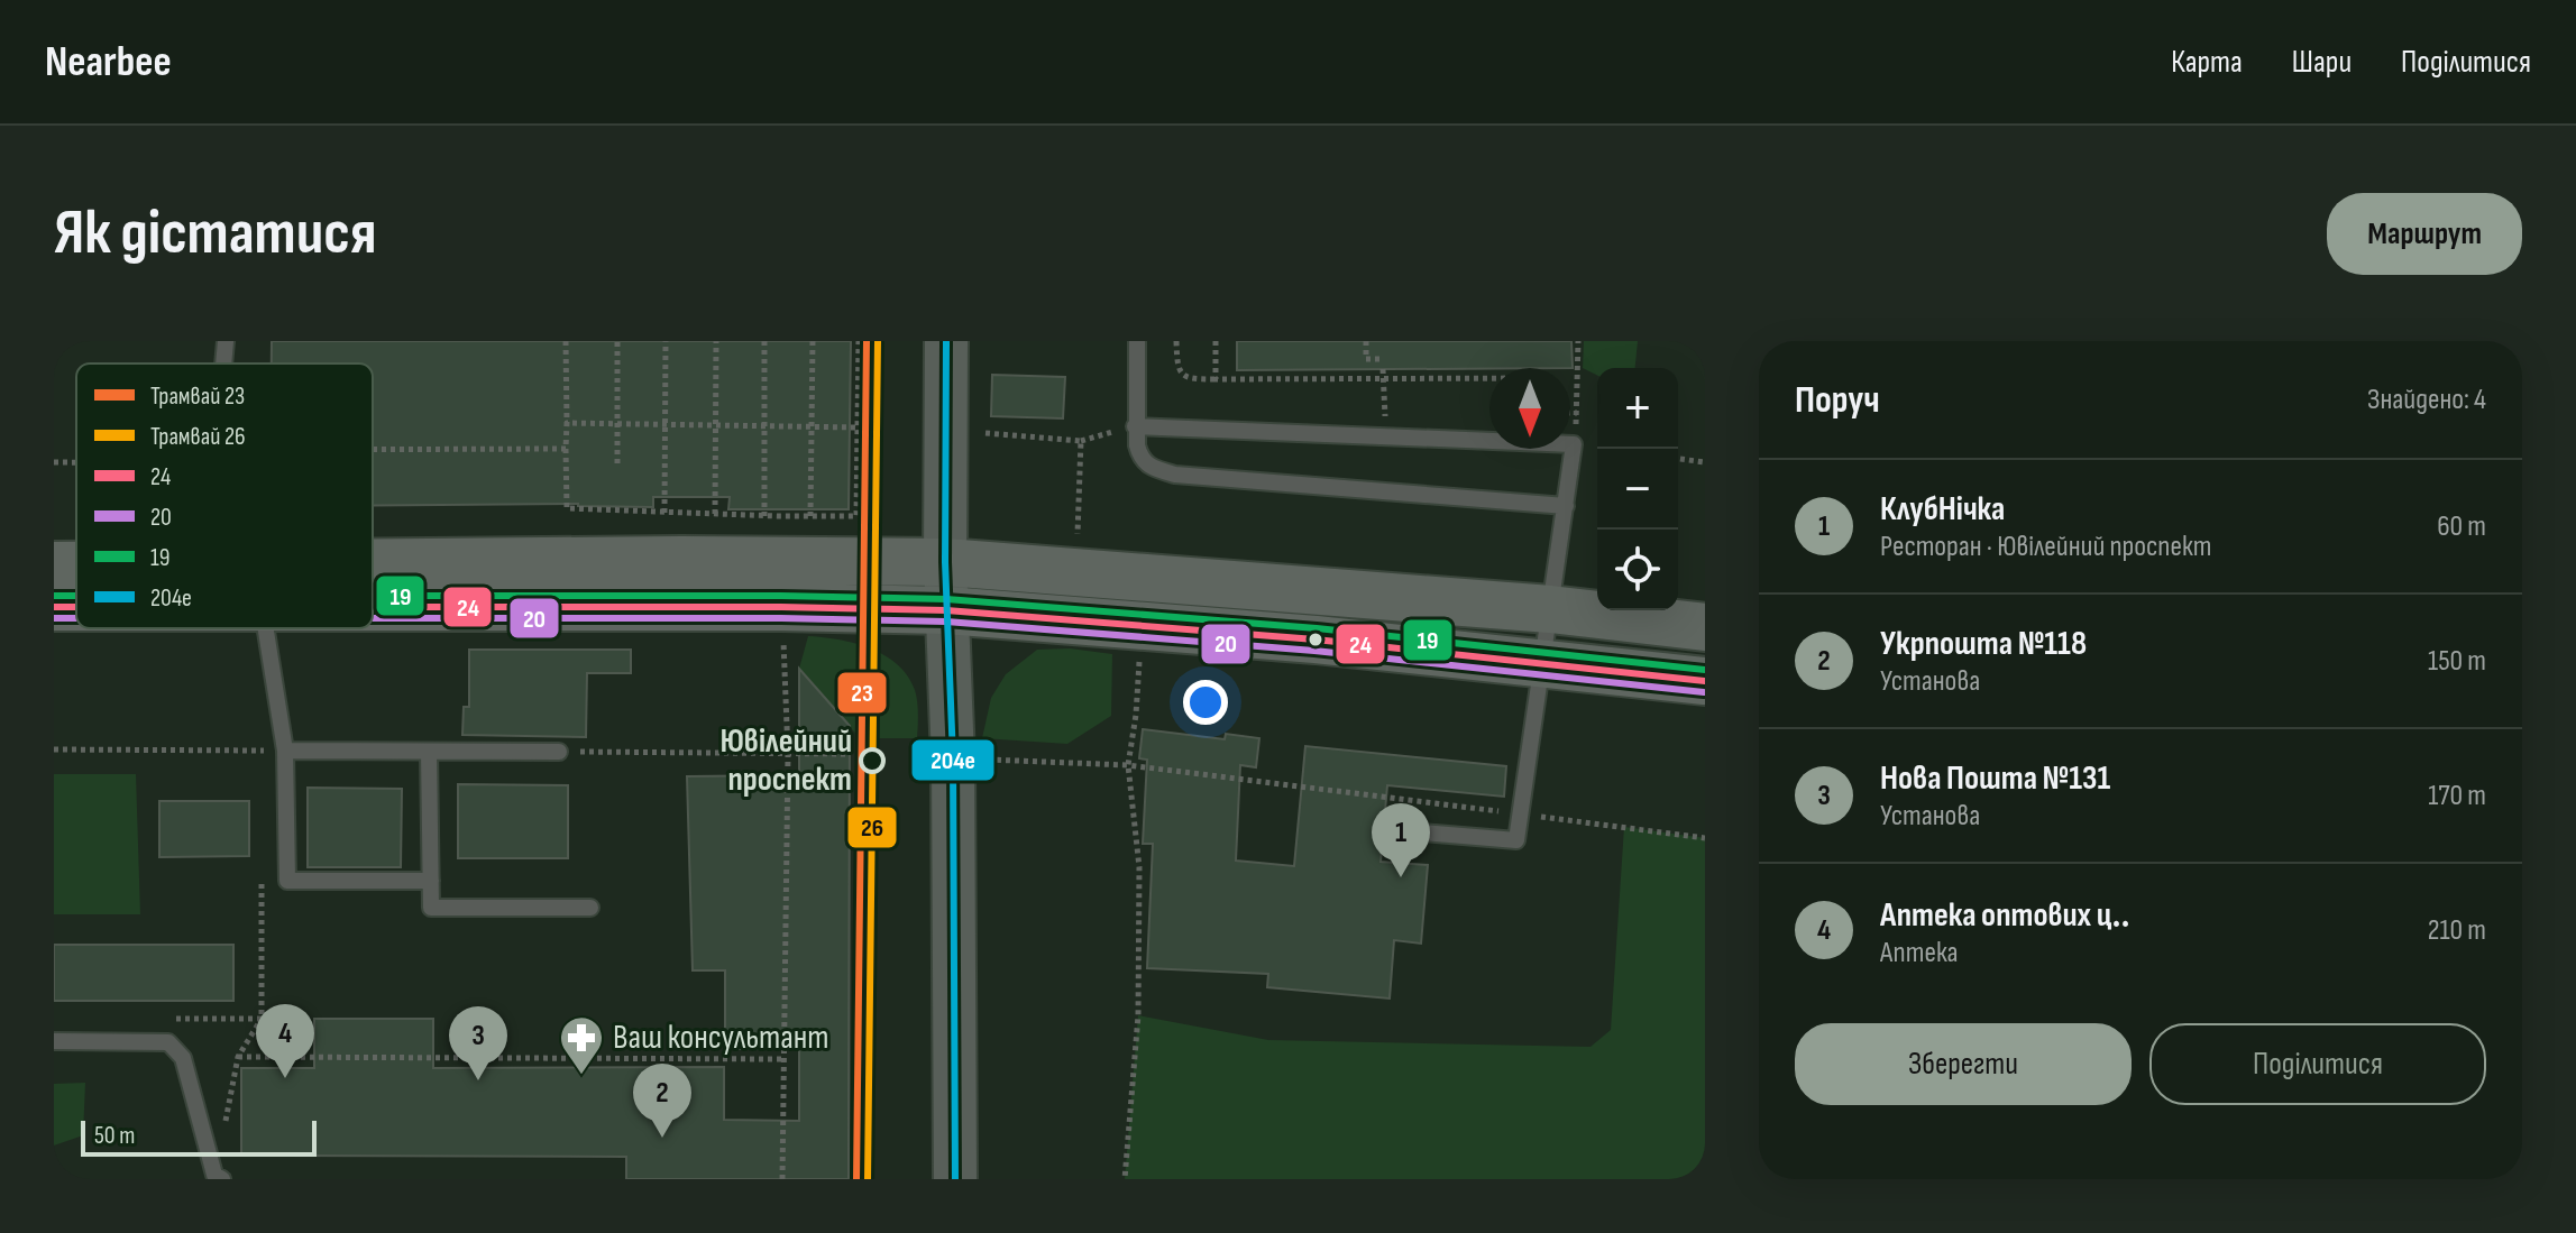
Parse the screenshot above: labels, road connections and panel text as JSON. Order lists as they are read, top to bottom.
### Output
{
  "places": {
    "other": ["Ювілейний проспект"],
    "pharmacy": ["Ваш консультант"]
  },
  "lines": [
    "tram line 23",
    "tram line 26",
    "transit line 204е",
    "transit line 19",
    "transit line 24",
    "transit line 20"
  ],
  "legend": [
    "Трамвай 23",
    "Трамвай 26",
    "24",
    "20",
    "19",
    "204е"
  ],
  "scale_bar": "50 m",
  "north": "bottom",
  "page": {
    "header": "Nearbee",
    "nav": ["Карта", "Шари", "Поділитися"],
    "buttons": [
      "Маршрут",
      ["Зберегти", "Поділитися"]
    ],
    "title": "Як дістатися",
    "heading": ["Поруч", "Знайдено: 4"],
    "map_buttons": ["+", "−"],
    "list": [
      {
        "mark": "1",
        "name": "КлубНічка",
        "note": "Ресторан · Ювілейний проспект",
        "value": "60 m"
      },
      {
        "mark": "2",
        "name": "Укрпошта №118",
        "note": "Установа",
        "value": "150 m"
      },
      {
        "mark": "3",
        "name": "Нова Пошта №131",
        "note": "Установа",
        "value": "170 m"
      },
      {
        "mark": "4",
        "name": "Аптека оптових ц‥",
        "note": "Аптека",
        "value": "210 m"
      }
    ],
    "pins": [
      "1",
      "4",
      "3",
      "2"
    ],
    "scale": "50 m"
  }
}
